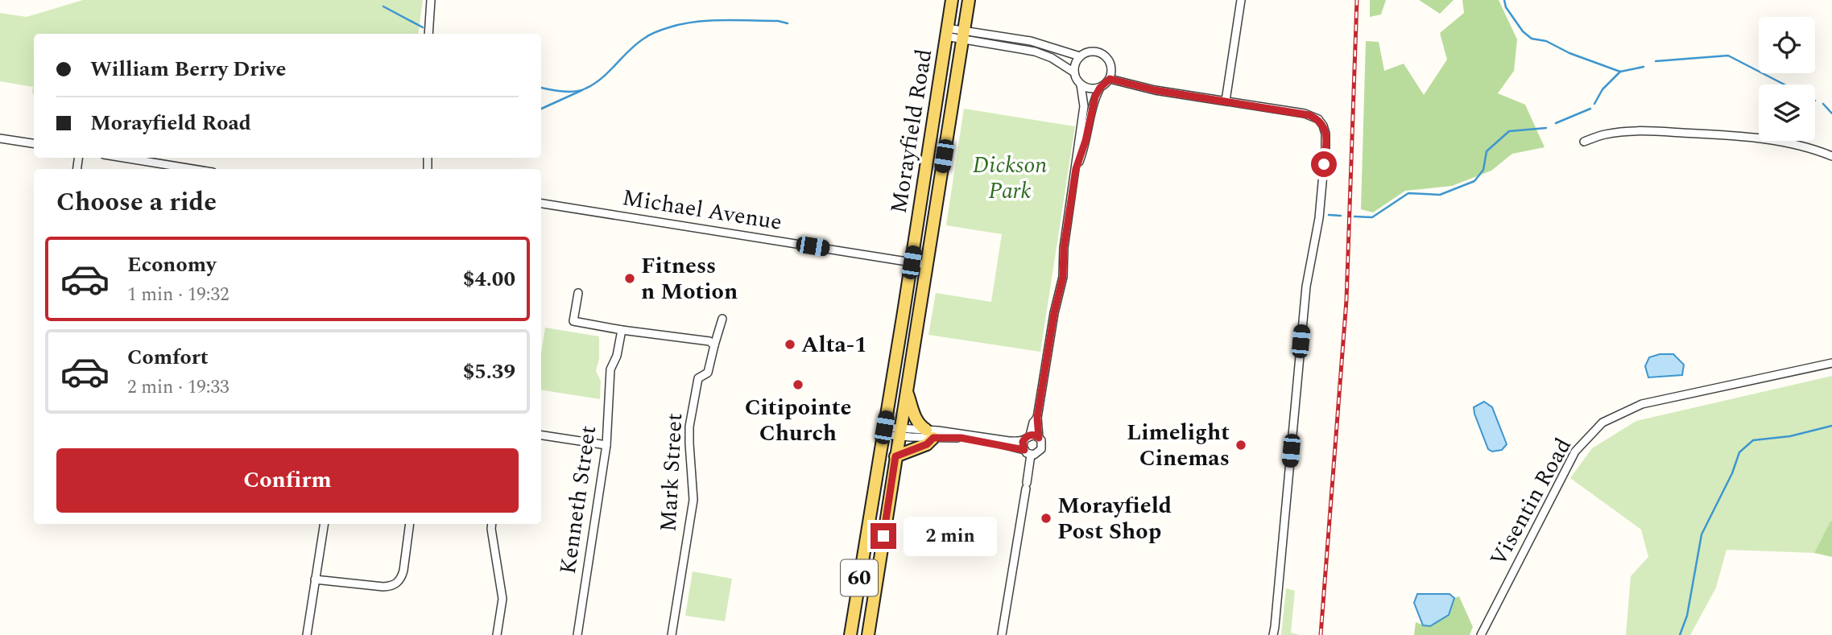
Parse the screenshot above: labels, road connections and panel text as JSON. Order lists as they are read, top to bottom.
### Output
{
  "streets": {
    "main road": ["Morayfield Road", "60"],
    "street": [
      "Michael Avenue",
      "Mark Street",
      "Kenneth Street",
      "Visentin Road"
    ]
  },
  "crossings": [
    ["Morayfield Road", "Michael Avenue"]
  ],
  "parks": ["Dickson Park"],
  "places": [
    "Fitness n Motion",
    "Alta-1",
    "Citipointe Church",
    "Limelight Cinemas",
    "Morayfield Post Shop"
  ],
  "page": {
    "banner": ["William Berry Drive", "Morayfield Road"],
    "heading": "Choose a ride",
    "list": [
      {
        "name": "Economy",
        "note": "1 min · 19:32",
        "value": "$4.00"
      },
      {
        "name": "Comfort",
        "note": "2 min · 19:33",
        "value": "$5.39"
      }
    ],
    "buttons": "Confirm",
    "bubble": "2 min"
  }
}
